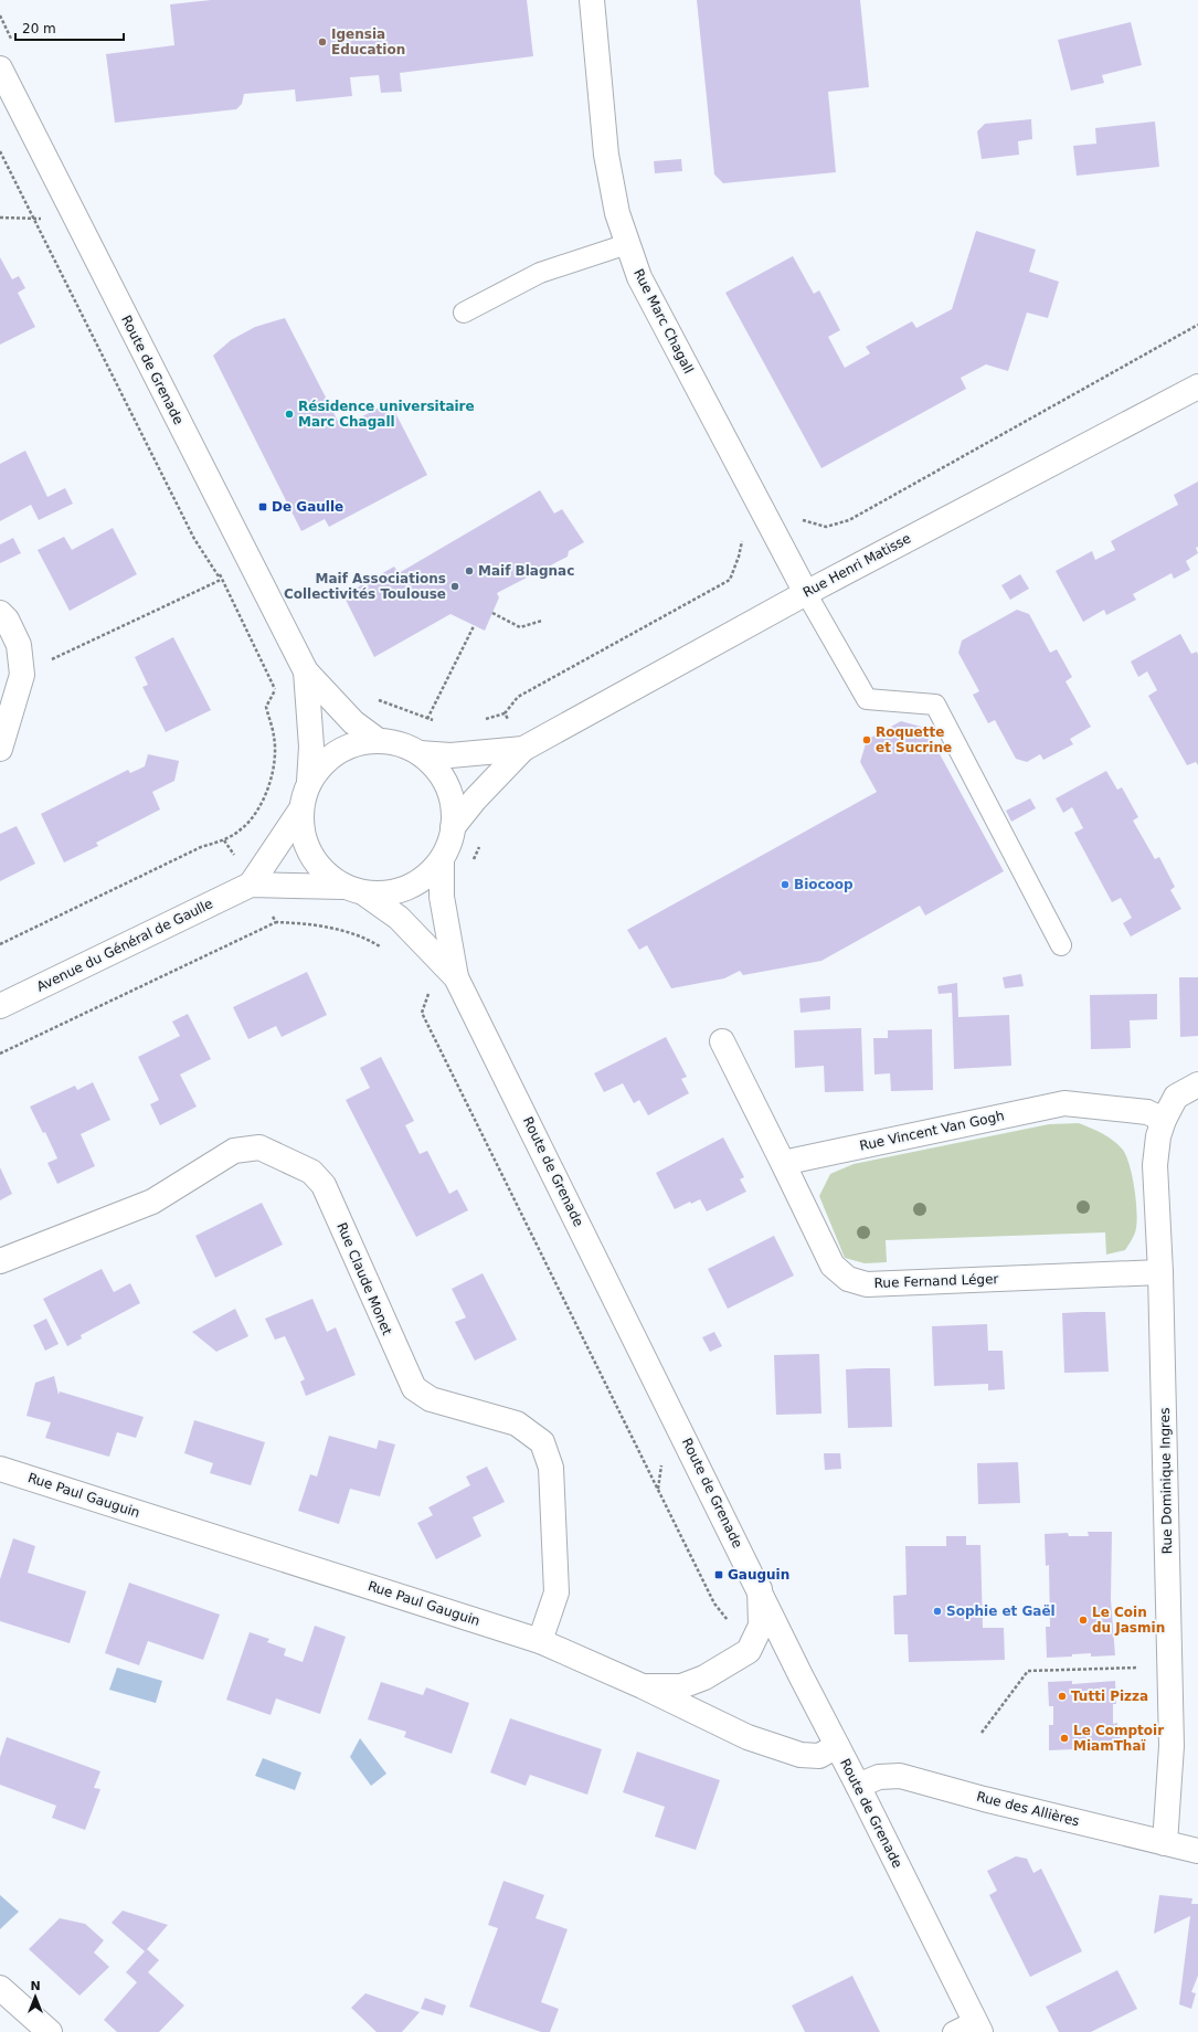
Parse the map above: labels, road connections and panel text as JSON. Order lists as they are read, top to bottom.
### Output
{
  "streets": {
    "street": [
      "Rue Marc Chagall",
      "Route de Grenade",
      "Rue Henri Matisse",
      "Avenue du Général de Gaulle",
      "Rue Vincent Van Gogh",
      "Rue Claude Monet",
      "Rue Fernand Léger",
      "Rue Dominique Ingres",
      "Rue Paul Gauguin",
      "Rue des Allières"
    ]
  },
  "crossings": [
    ["Rue Marc Chagall", "Rue Henri Matisse"],
    ["Route de Grenade", "Rue Paul Gauguin"],
    ["Route de Grenade", "Rue des Allières"],
    ["Rue Henri Matisse", "Avenue du Général de Gaulle"],
    ["Rue Vincent Van Gogh", "Rue Fernand Léger"],
    ["Rue Vincent Van Gogh", "Rue Dominique Ingres"],
    ["Rue Claude Monet", "Rue Paul Gauguin"],
    ["Rue Fernand Léger", "Rue Dominique Ingres"],
    ["Rue Dominique Ingres", "Rue des Allières"]
  ],
  "places": {
    "other": [
      "Igensia Education",
      "Résidence universitaire Marc Chagall",
      "Maif Blagnac",
      "Maif Associations Collectivités Toulouse",
      "Roquette et Sucrine",
      "Biocoop",
      "Sophie et Gaël",
      "Le Coin du Jasmin",
      "Tutti Pizza",
      "Le Comptoir MiamThaï"
    ],
    "transit": ["De Gaulle", "Gauguin"]
  },
  "scale_bar": "20 m",
  "north": "top"
}
